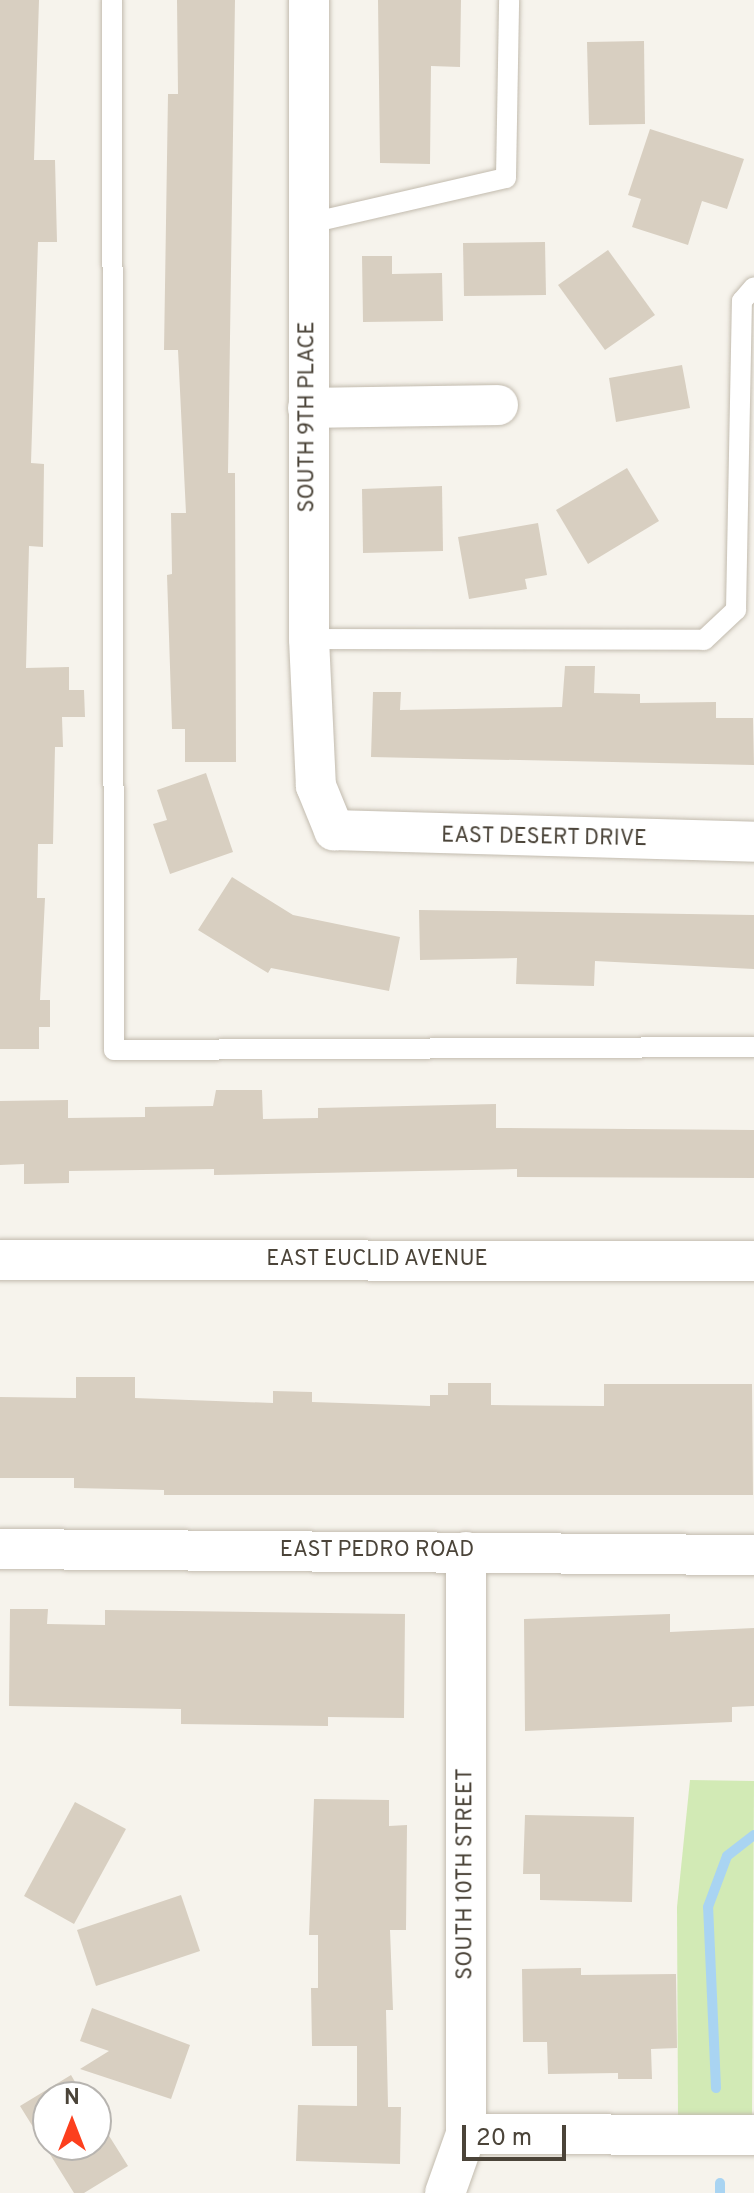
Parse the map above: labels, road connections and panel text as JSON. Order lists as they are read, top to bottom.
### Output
{
  "streets": {
    "street": [
      "SOUTH 9TH PLACE",
      "EAST DESERT DRIVE",
      "EAST EUCLID AVENUE",
      "EAST PEDRO ROAD",
      "SOUTH 10TH STREET"
    ]
  },
  "crossings": [
    ["SOUTH 9TH PLACE", "EAST DESERT DRIVE"],
    ["EAST PEDRO ROAD", "SOUTH 10TH STREET"]
  ],
  "scale_bar": "20 m",
  "north": "top"
}
